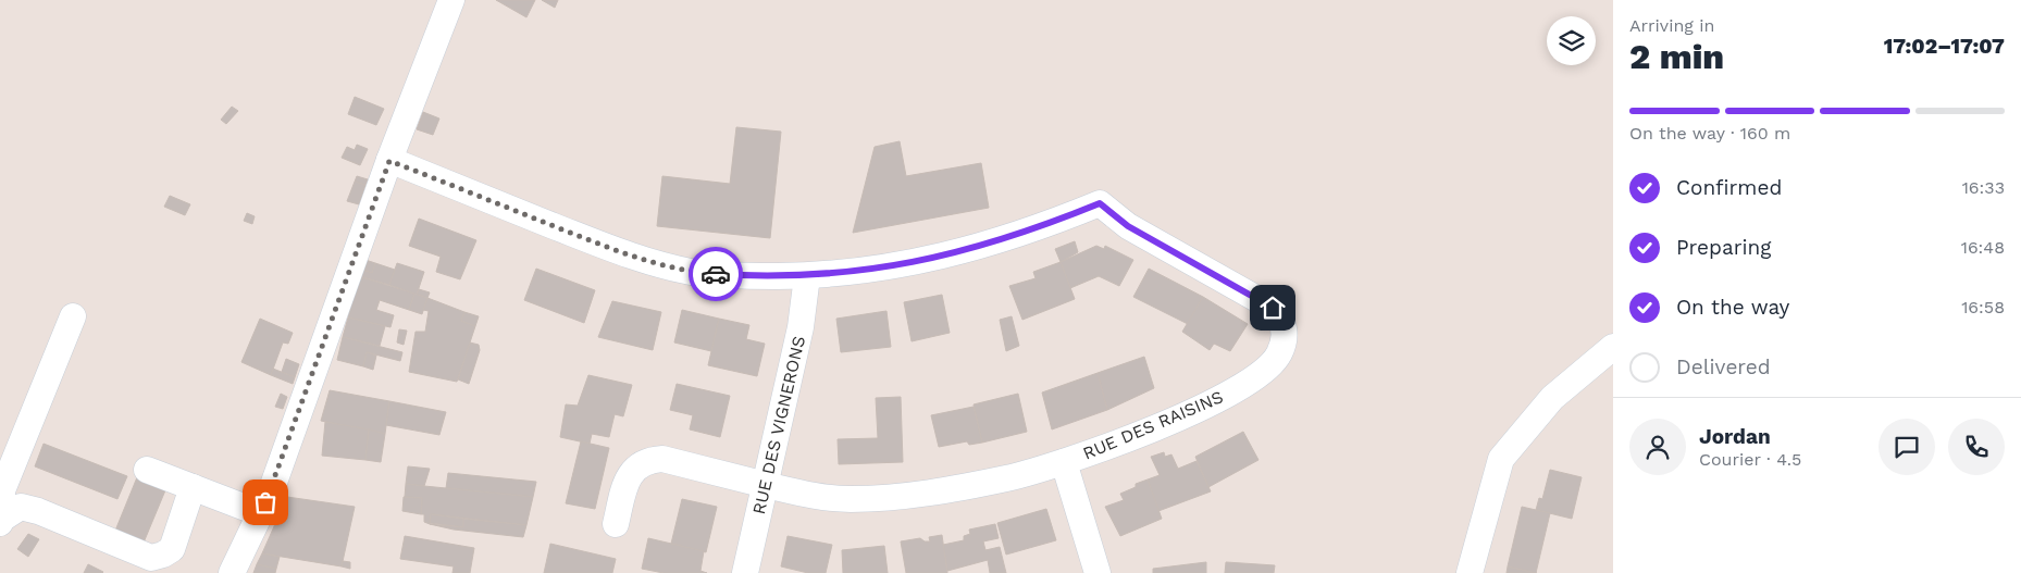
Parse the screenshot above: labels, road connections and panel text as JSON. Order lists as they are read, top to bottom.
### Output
{
  "streets": {
    "street": ["RUE DES VIGNERONS", "RUE DES RAISINS"]
  },
  "crossings": [
    ["RUE DES VIGNERONS", "RUE DES RAISINS"]
  ],
  "page": {
    "heading": ["2 min", "Arriving in", "17:02–17:07"],
    "panel": ["Jordan", "Courier · 4.5"],
    "bar": "On the way · 160 m",
    "list": [
      ["Confirmed", "16:33"],
      ["Preparing", "16:48"],
      ["On the way", "16:58"],
      "Delivered"
    ]
  }
}
